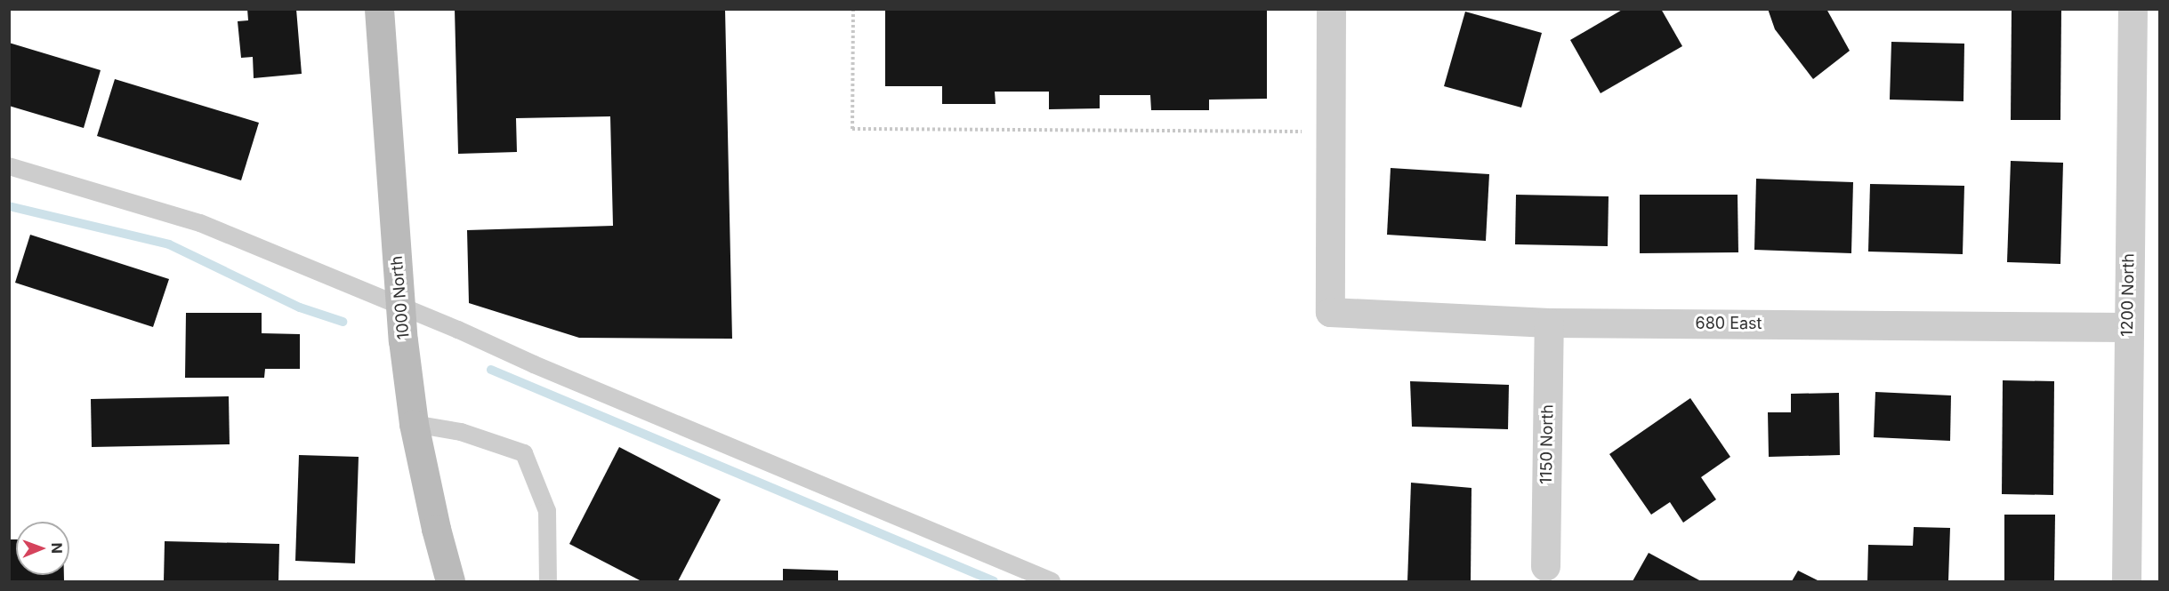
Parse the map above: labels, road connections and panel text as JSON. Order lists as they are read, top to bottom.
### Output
{
  "streets": {
    "street": [
      "1200 North",
      "1000 North",
      "680 East",
      "1150 North"
    ]
  },
  "crossings": [
    ["1200 North", "680 East"],
    ["680 East", "1150 North"]
  ],
  "north": "right"
}
